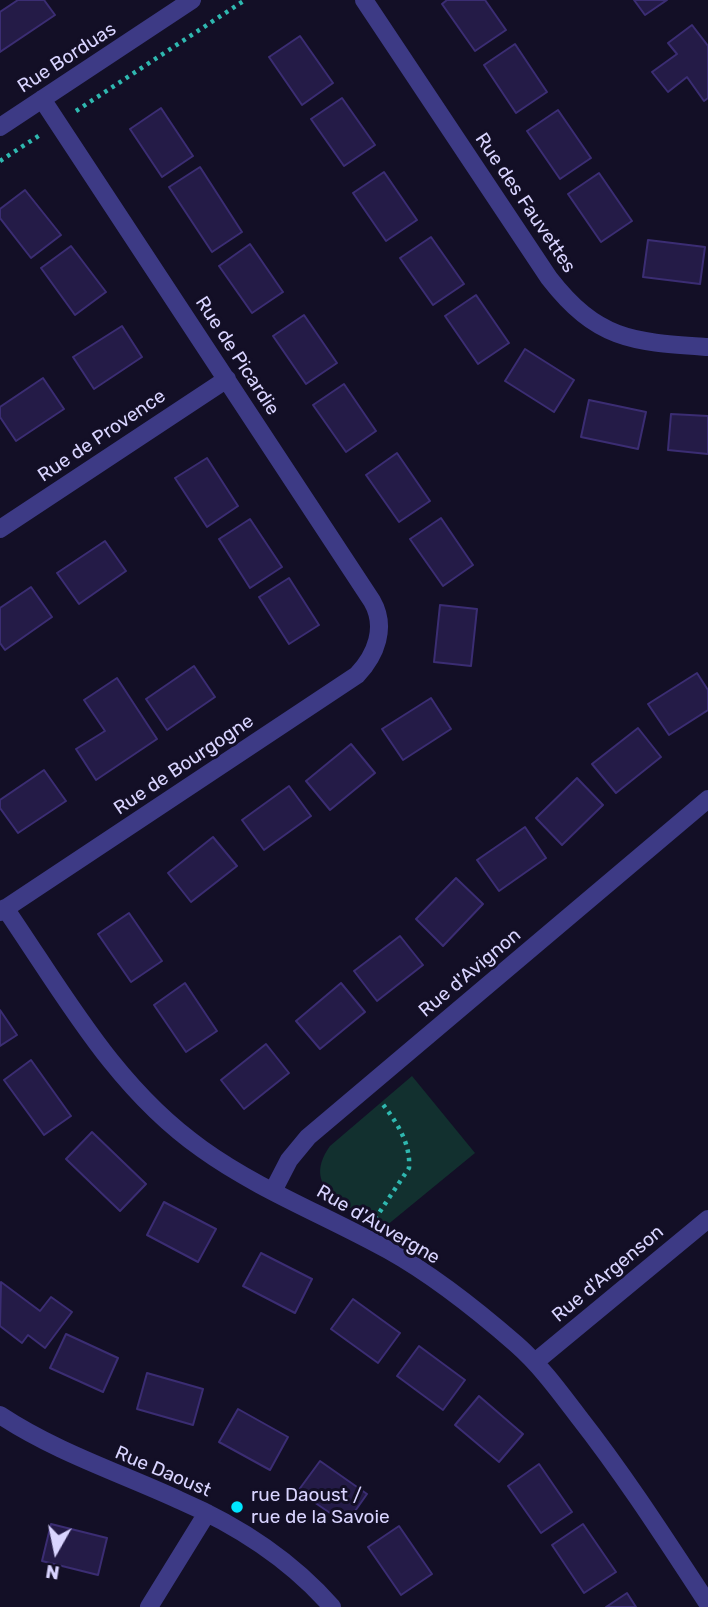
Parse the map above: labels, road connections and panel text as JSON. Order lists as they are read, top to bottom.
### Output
{
  "streets": {
    "street": [
      "Rue Borduas",
      "Rue des Fauvettes",
      "Rue de Picardie",
      "Rue de Provence",
      "Rue de Bourgogne",
      "Rue d'Avignon",
      "Rue d'Auvergne",
      "Rue d'Argenson",
      "Rue Daoust"
    ]
  },
  "crossings": [
    ["Rue Borduas", "Rue de Picardie"],
    ["Rue de Picardie", "Rue de Provence"],
    ["Rue de Picardie", "Rue de Bourgogne"],
    ["Rue de Bourgogne", "Rue d'Auvergne"],
    ["Rue d'Avignon", "Rue d'Auvergne"],
    ["Rue d'Auvergne", "Rue d'Argenson"]
  ],
  "places": ["rue Daoust / rue de la Savoie"],
  "north": "bottom"
}
